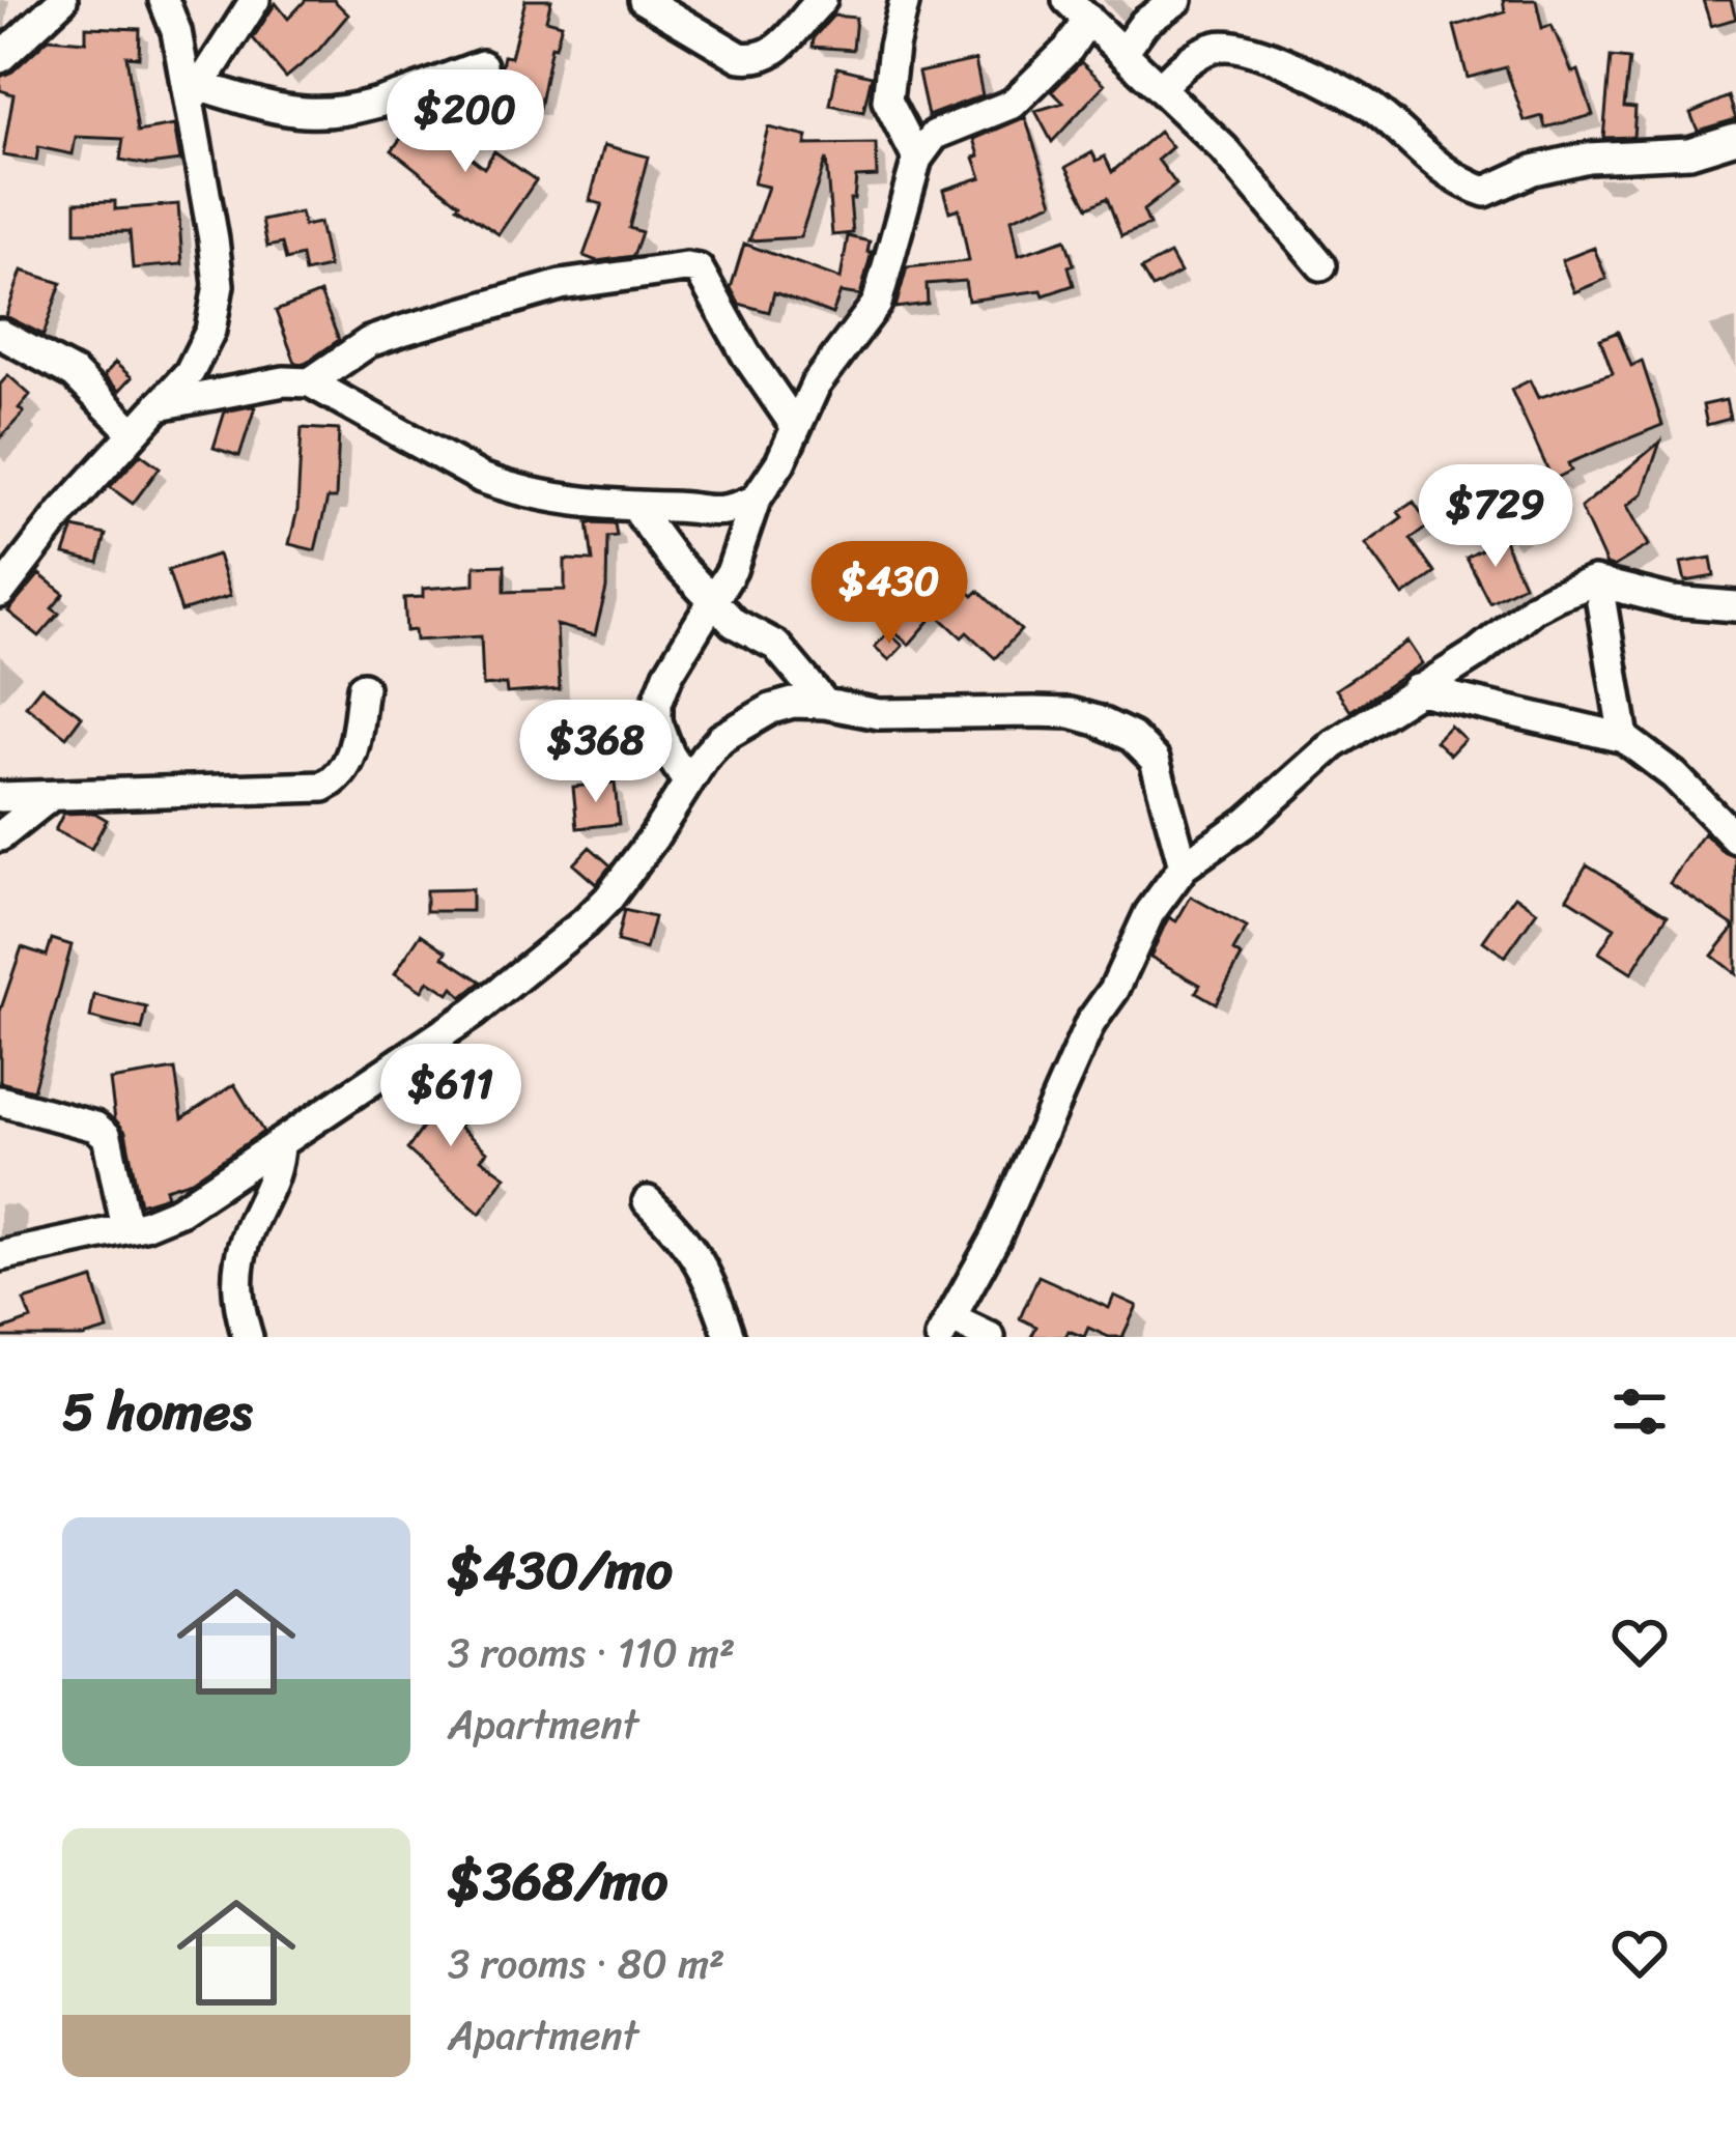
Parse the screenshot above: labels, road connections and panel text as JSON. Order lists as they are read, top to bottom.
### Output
{
  "page": {
    "price": [
      "$200",
      "$729",
      "$430",
      "$368",
      "$611"
    ],
    "heading": "5 homes",
    "list": [
      {
        "name": "$430/mo",
        "note": "3 rooms · 110 m² · Apartment"
      },
      {
        "name": "$368/mo",
        "note": "3 rooms · 80 m² · Apartment"
      }
    ]
  }
}
